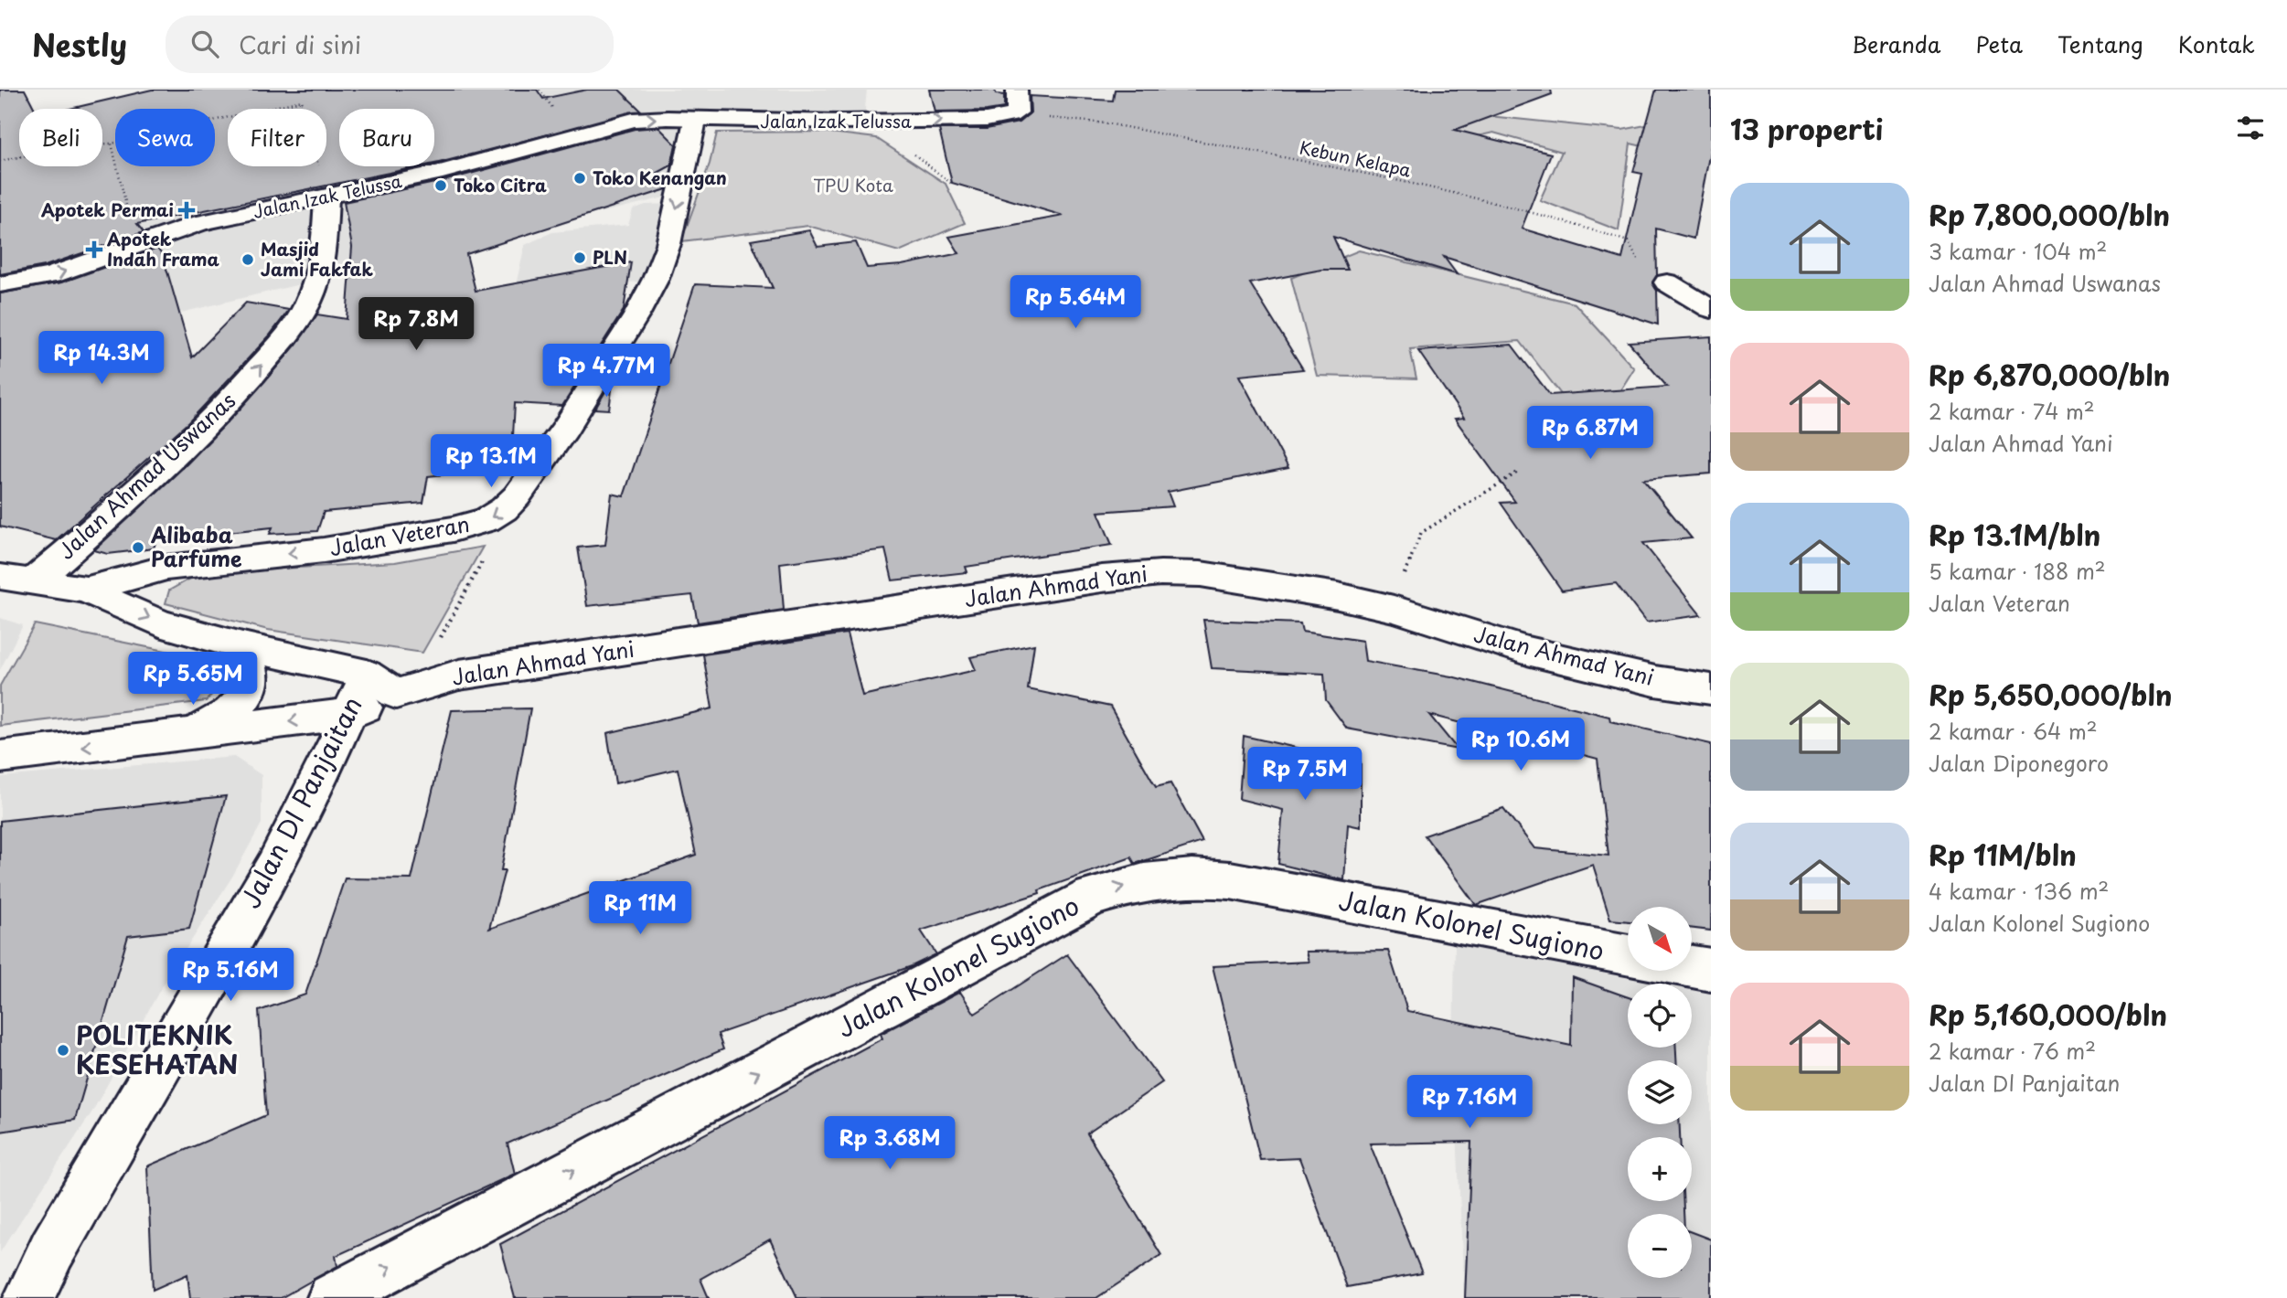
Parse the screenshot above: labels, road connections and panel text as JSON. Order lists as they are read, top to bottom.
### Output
{
  "streets": {
    "main road": [
      "Jalan Izak Telussa",
      "Jalan Ahmad Uswanas",
      "Jalan Veteran",
      "Jalan Ahmad Yani",
      "Jalan DI Panjaitan",
      "Jalan Kolonel Sugiono"
    ],
    "path": ["Kebun Kelapa"]
  },
  "crossings": [
    ["Jalan Izak Telussa", "Kebun Kelapa"],
    ["Jalan Izak Telussa", "Jalan Ahmad Uswanas"],
    ["Jalan Izak Telussa", "Jalan Veteran"],
    ["Jalan Ahmad Yani", "Jalan DI Panjaitan"]
  ],
  "one_way": [
    "Jalan Izak Telussa",
    "Jalan Ahmad Uswanas",
    "Jalan Veteran",
    "Jalan Kolonel Sugiono"
  ],
  "parks": ["TPU Kota"],
  "places": {
    "other": [
      "Toko Kenangan",
      "Toko Citra",
      "PLN",
      "Masjid Jami Fakfak",
      "Alibaba Parfume",
      "POLITEKNIK KESEHATAN"
    ],
    "health": ["Apotek Permai", "Apotek Indah Frama"]
  },
  "north": "bottom right",
  "page": {
    "header": "Nestly",
    "search": "Cari di sini",
    "nav": [
      "Beranda",
      "Peta",
      "Tentang",
      "Kontak"
    ],
    "heading": "13 properti",
    "chip": [
      "Beli",
      "Sewa",
      "Filter",
      "Baru"
    ],
    "list": [
      {
        "name": "Rp 7,800,000/bln",
        "note": "3 kamar · 104 m² · Jalan Ahmad Uswanas"
      },
      {
        "name": "Rp 6,870,000/bln",
        "note": "2 kamar · 74 m² · Jalan Ahmad Yani"
      },
      {
        "name": "Rp 13.1M/bln",
        "note": "5 kamar · 188 m² · Jalan Veteran"
      },
      {
        "name": "Rp 5,650,000/bln",
        "note": "2 kamar · 64 m² · Jalan Diponegoro"
      },
      {
        "name": "Rp 11M/bln",
        "note": "4 kamar · 136 m² · Jalan Kolonel Sugiono"
      },
      {
        "name": "Rp 5,160,000/bln",
        "note": "2 kamar · 76 m² · Jalan DI Panjaitan"
      }
    ],
    "price": [
      "Rp 5.64M",
      "Rp 7.8M",
      "Rp 14.3M",
      "Rp 4.77M",
      "Rp 6.87M",
      "Rp 13.1M",
      "Rp 5.65M",
      "Rp 10.6M",
      "Rp 7.5M",
      "Rp 11M",
      "Rp 5.16M",
      "Rp 7.16M",
      "Rp 3.68M"
    ],
    "map_buttons": ["+", "−"]
  }
}
